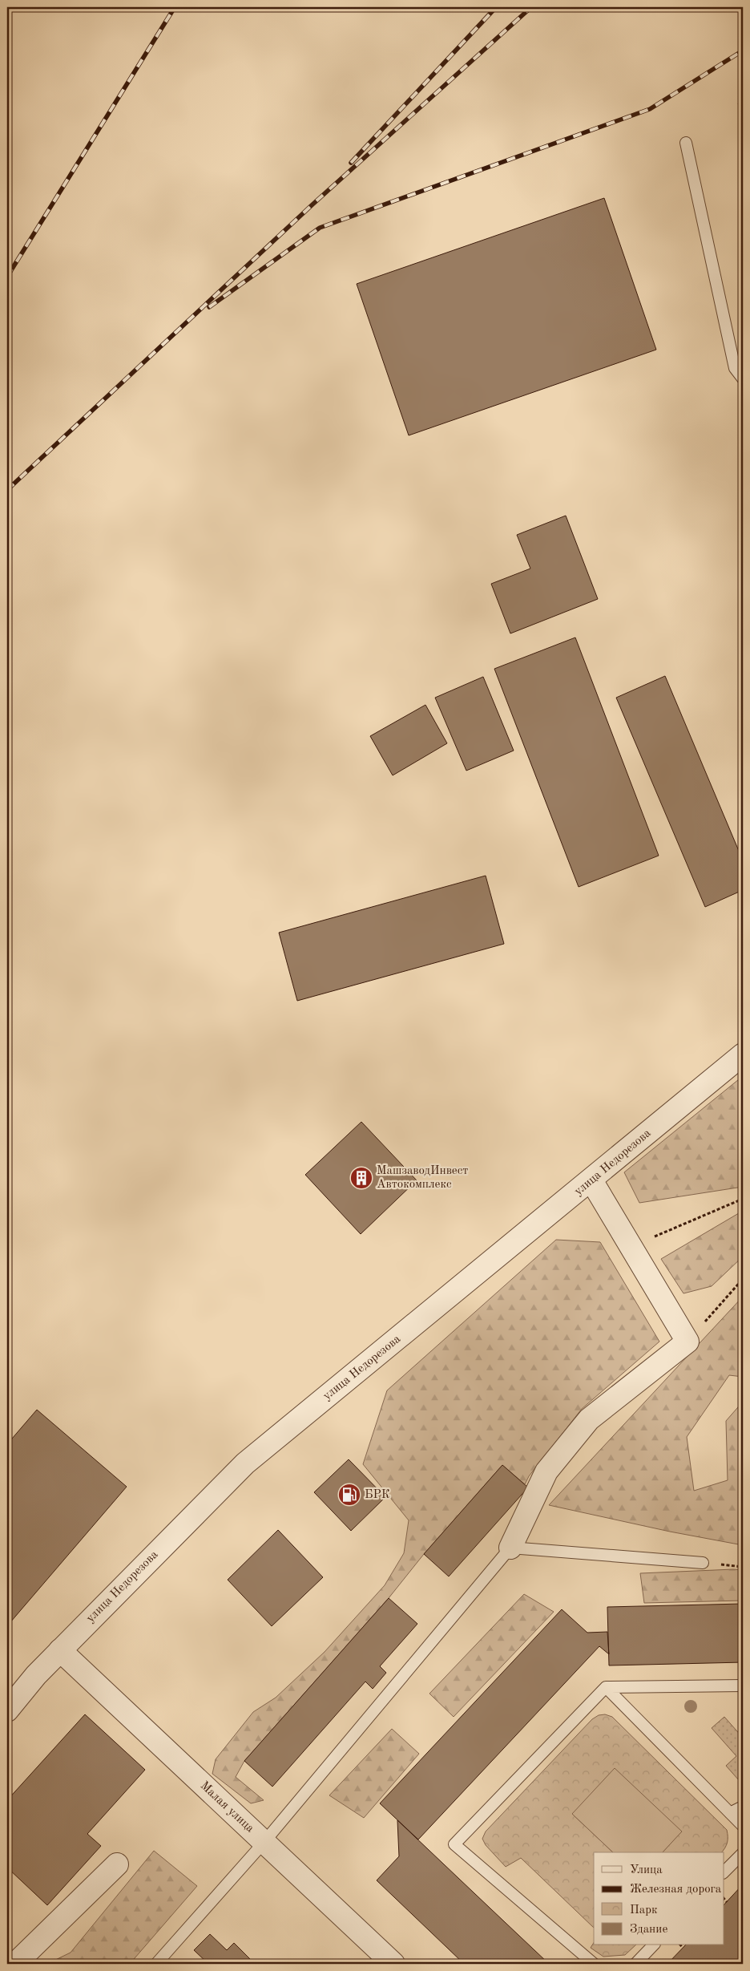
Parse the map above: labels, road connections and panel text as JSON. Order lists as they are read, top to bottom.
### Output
{
  "streets": {
    "street": ["улица Недорезова", "Малая улица"]
  },
  "crossings": [
    ["улица Недорезова", "Малая улица"]
  ],
  "places": {
    "building": ["МашзаводИнвест Автокомплекс"],
    "fuel station": ["БРК"]
  },
  "legend": [
    "Улица",
    "Железная дорога",
    "Парк",
    "Здание"
  ]
}
